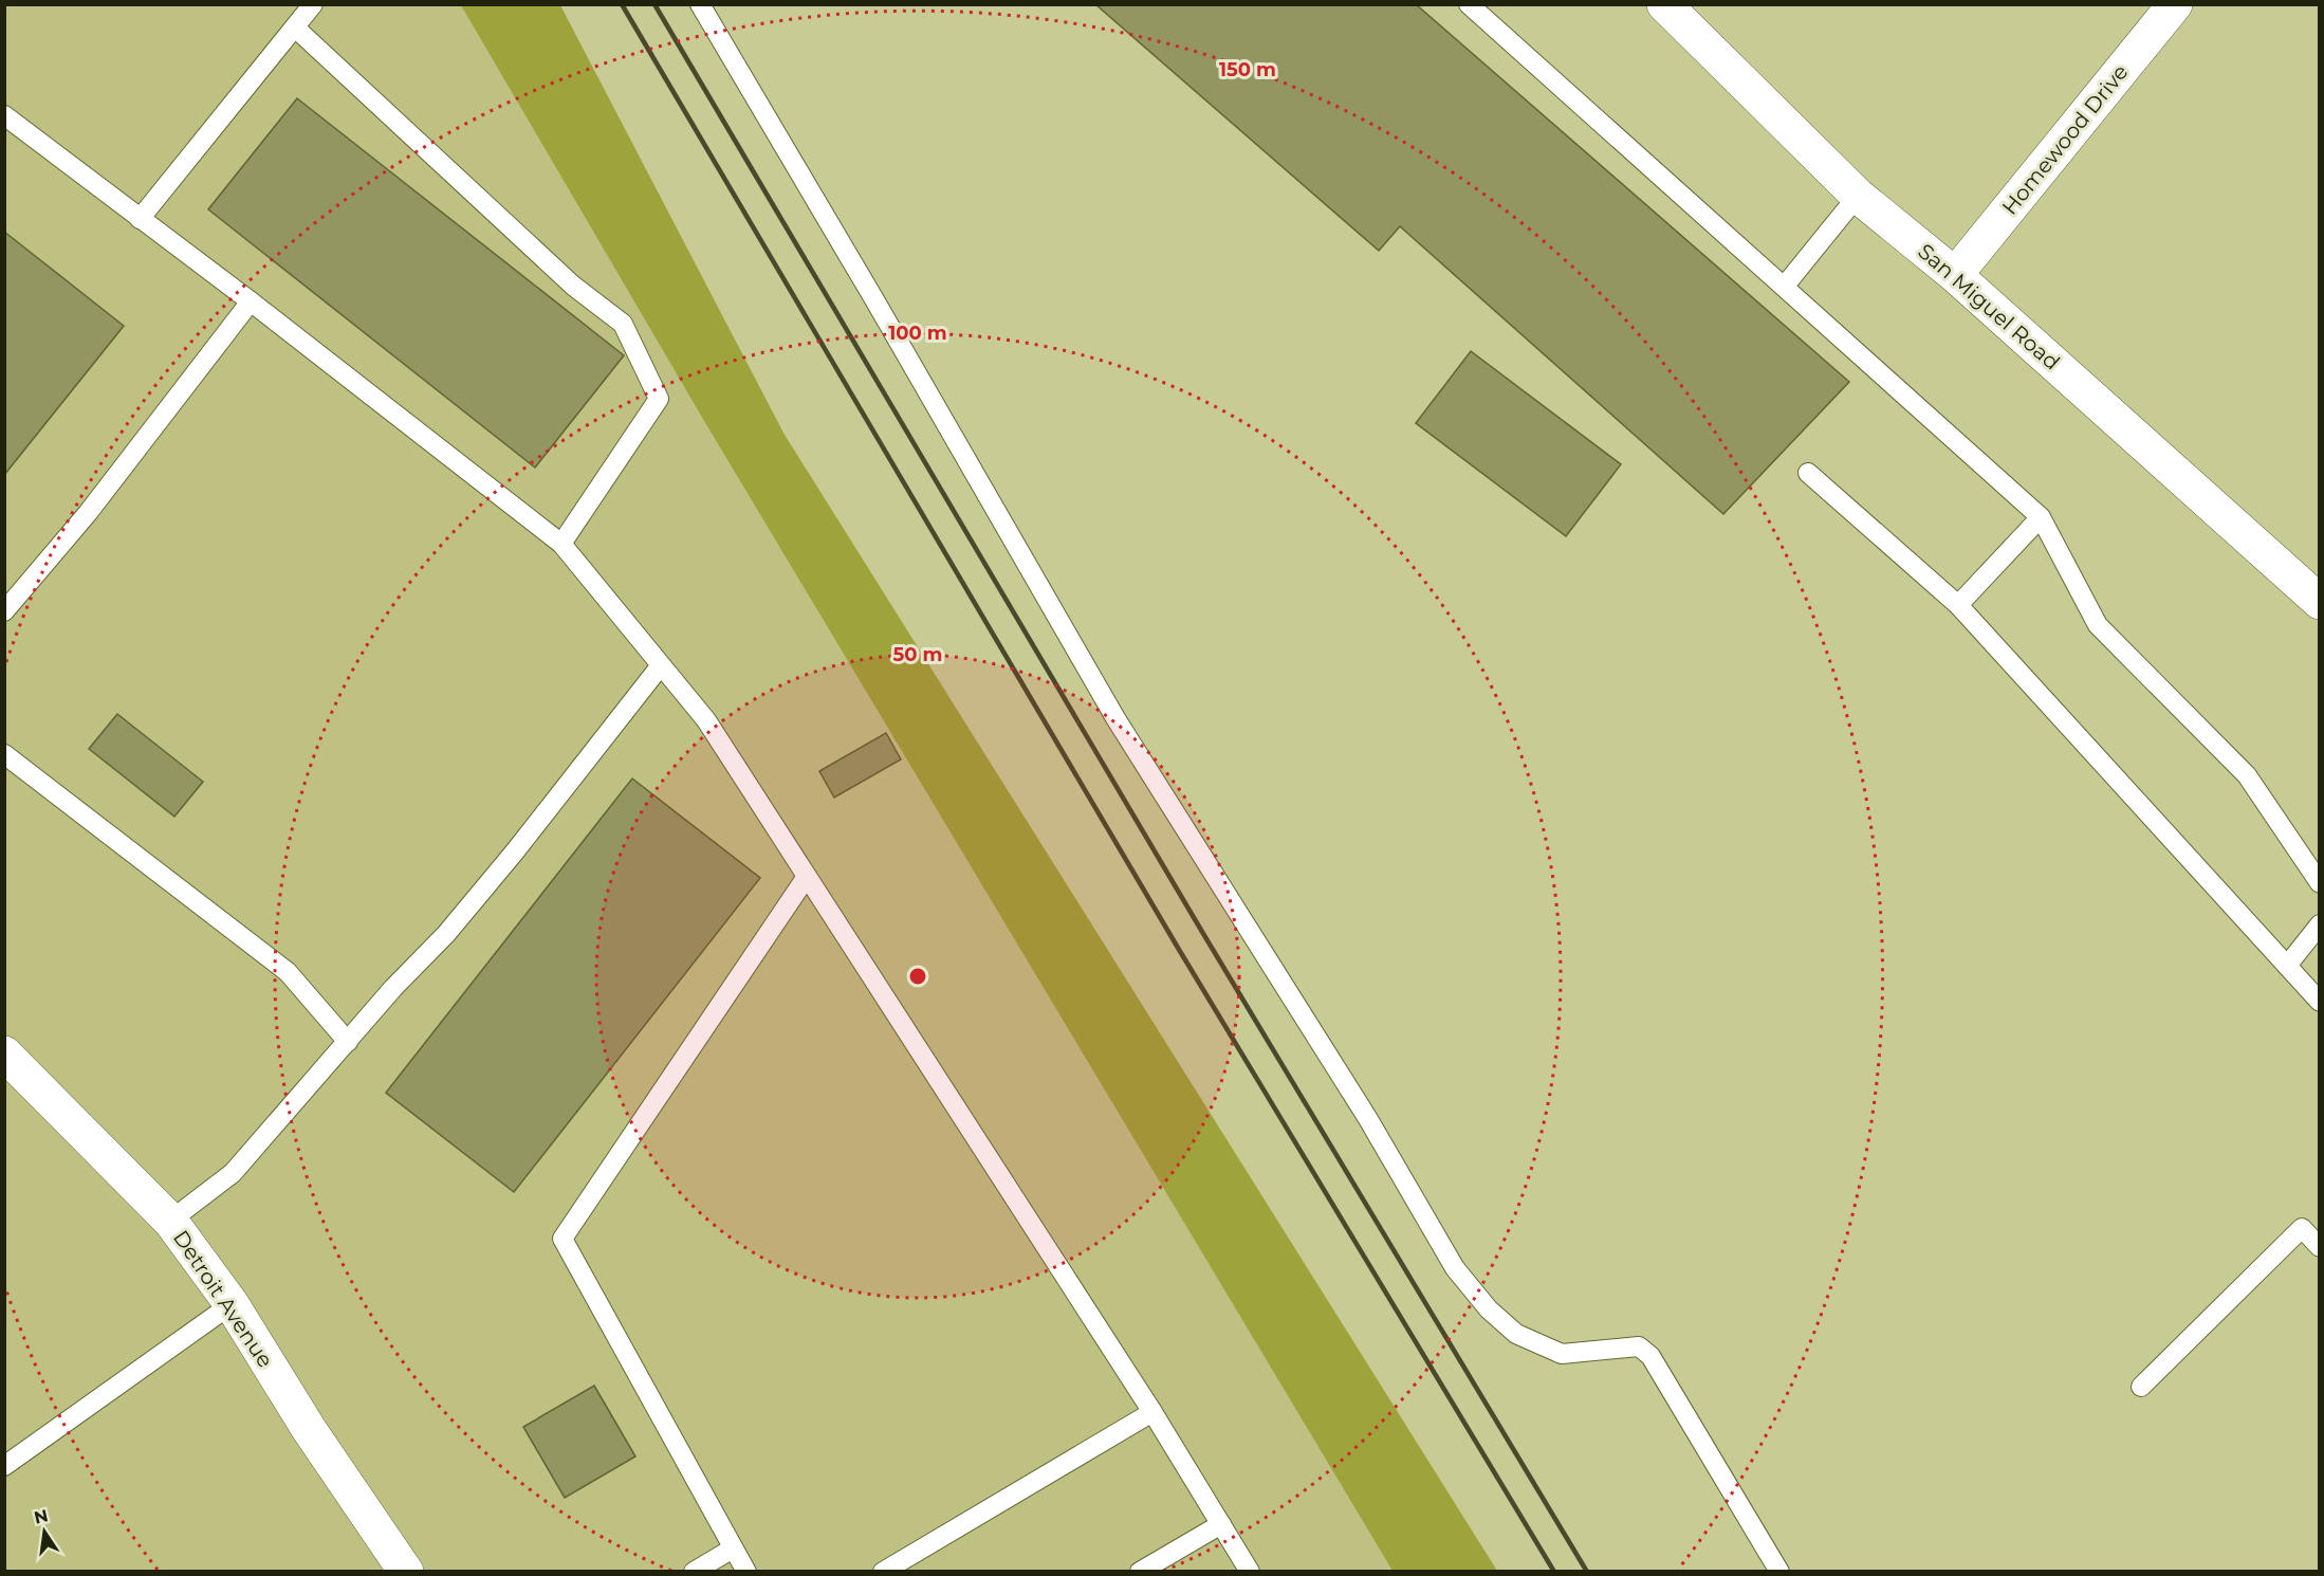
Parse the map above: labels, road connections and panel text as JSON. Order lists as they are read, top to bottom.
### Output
{
  "streets": {
    "street": ["Homewood Drive", "San Miguel Road", "Detroit Avenue"]
  },
  "crossings": [
    ["Homewood Drive", "San Miguel Road"]
  ],
  "north": "top",
  "rings": ["150 m", "100 m", "50 m"]
}
